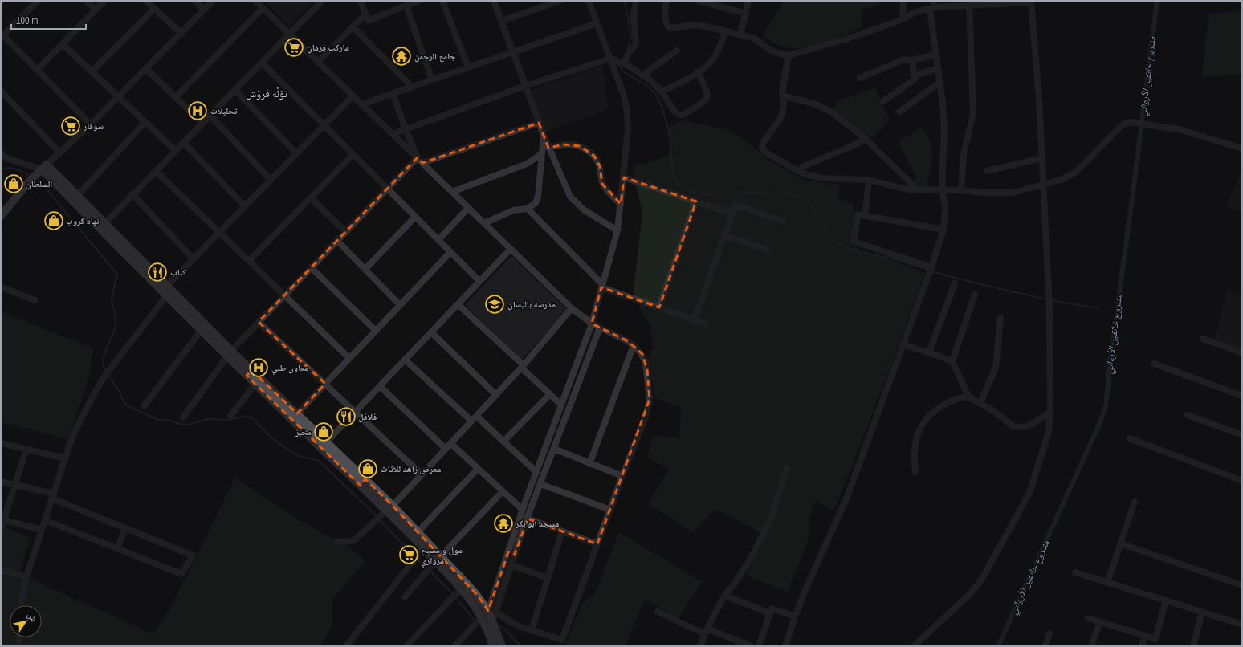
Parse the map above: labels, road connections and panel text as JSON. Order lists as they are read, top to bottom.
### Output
{
  "districts": ["تۆڵە فرۆش"],
  "water": ["مشروع خانقين الأروائي"],
  "places": {
    "supermarket": ["مارکت فرمان", "سوڤار", "مول و مسبح مرواري"],
    "temple": ["جامع الرحمن", "مسجد ابو بكر"],
    "hospital": ["تحلیلات", "معاون طبي"],
    "shop": [
      "السلطان",
      "نهاد كروب",
      "مخبز",
      "معرض زاهد للاثاث"
    ],
    "restaurant": ["كباب", "فلافل"],
    "school or university": ["مدرسة بالیسان"]
  },
  "scale_bar": "100 m",
  "north": "top right"
}
